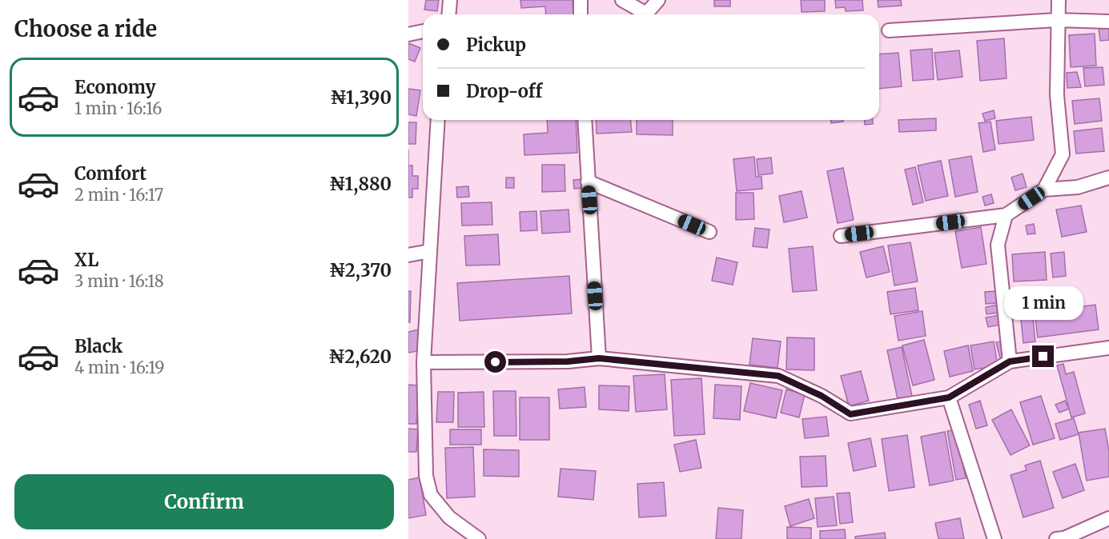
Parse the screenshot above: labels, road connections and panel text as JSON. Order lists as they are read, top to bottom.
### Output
{
  "page": {
    "heading": "Choose a ride",
    "banner": ["Pickup", "Drop-off"],
    "list": [
      {
        "name": "Economy",
        "note": "1 min · 16:16",
        "value": "₦1,390"
      },
      {
        "name": "Comfort",
        "note": "2 min · 16:17",
        "value": "₦1,880"
      },
      {
        "name": "XL",
        "note": "3 min · 16:18",
        "value": "₦2,370"
      },
      {
        "name": "Black",
        "note": "4 min · 16:19",
        "value": "₦2,620"
      }
    ],
    "bubble": "1 min",
    "buttons": "Confirm"
  }
}
